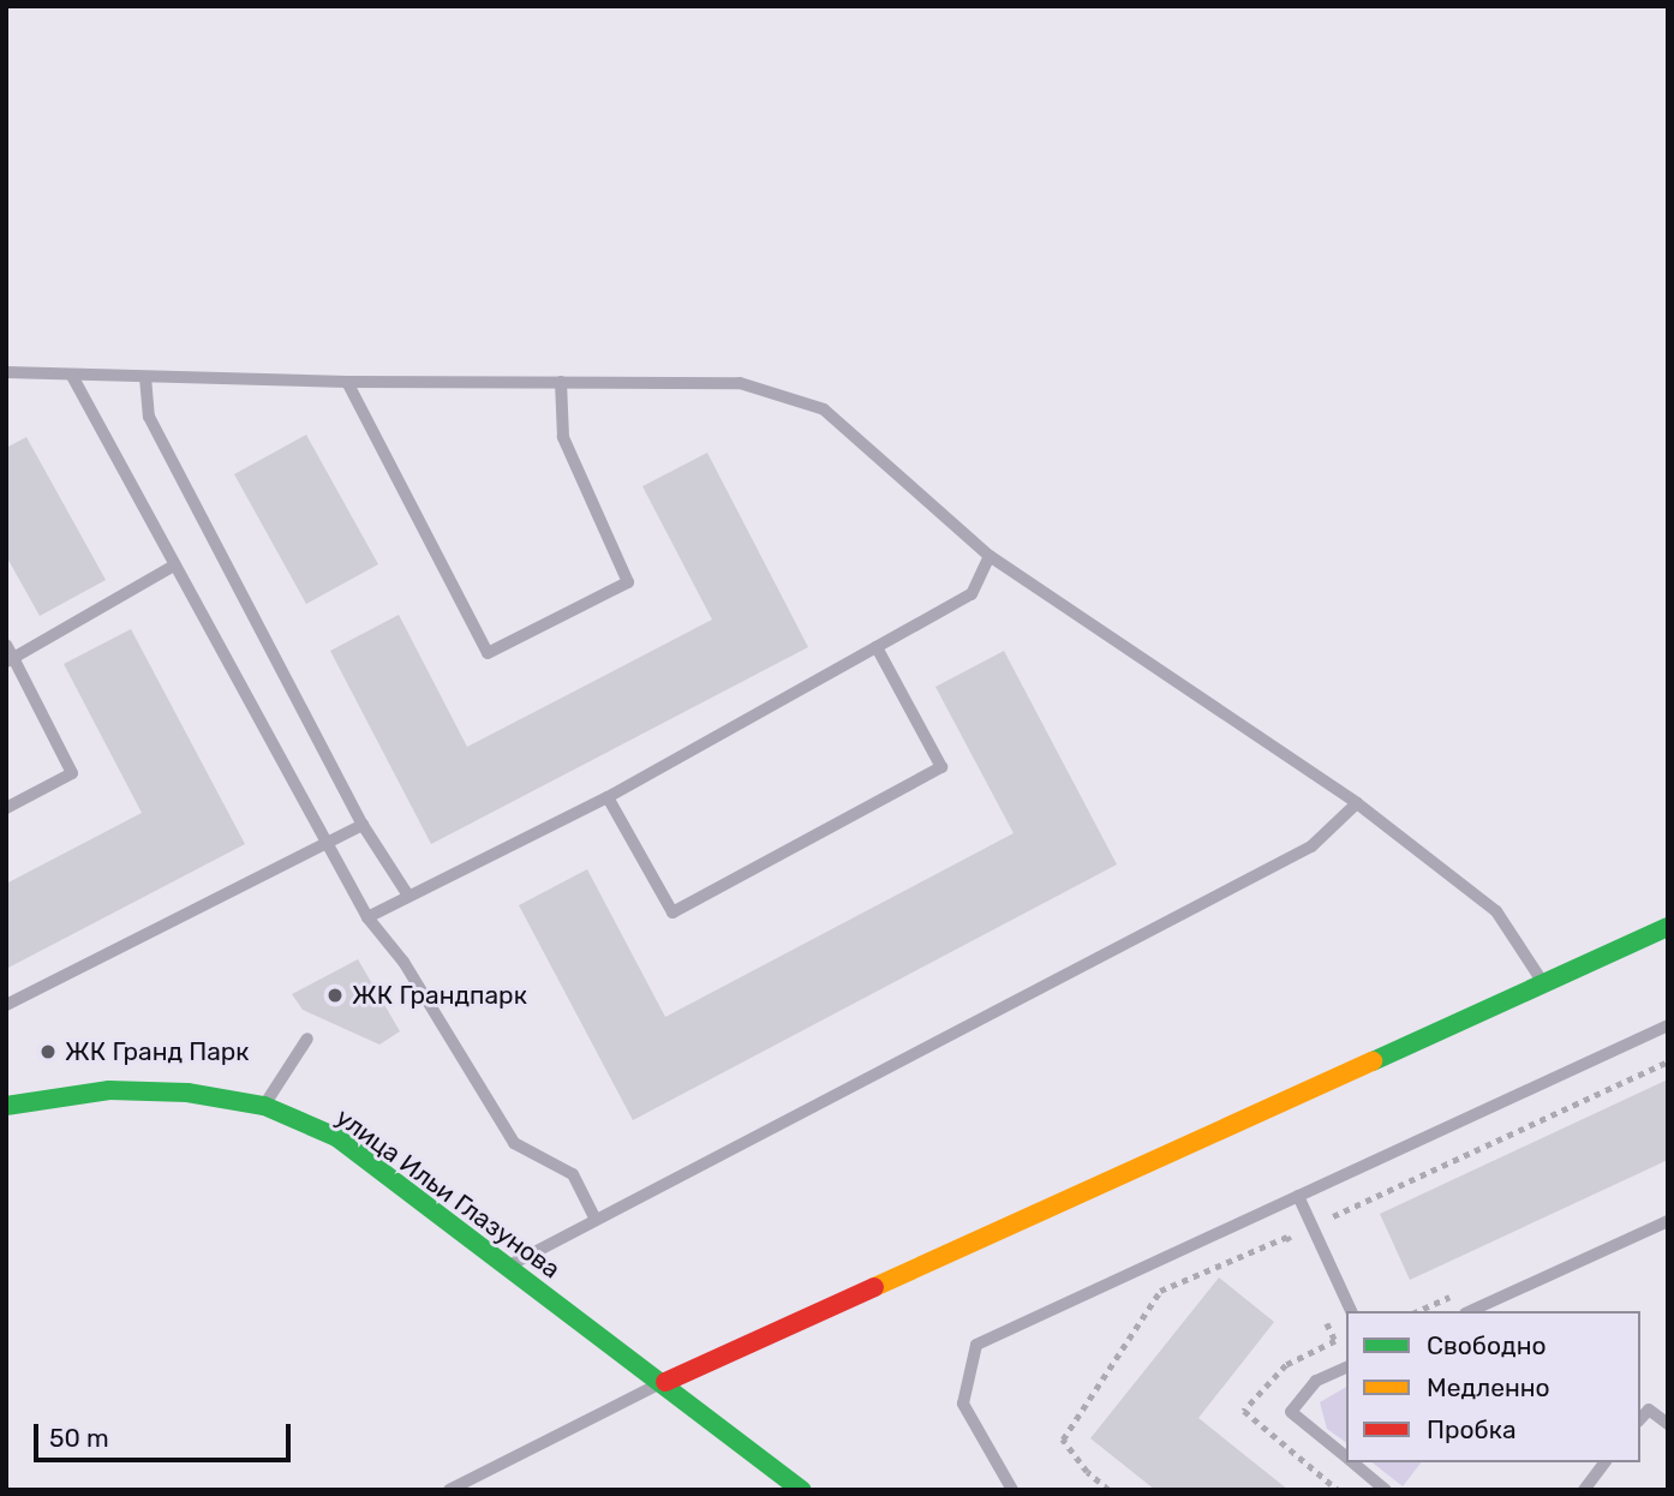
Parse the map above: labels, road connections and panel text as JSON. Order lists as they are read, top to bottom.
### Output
{
  "streets": {
    "street": ["улица Ильи Глазунова"]
  },
  "places": ["ЖК Грандпарк", "ЖК Гранд Парк"],
  "legend": ["Свободно", "Медленно", "Пробка"],
  "scale_bar": "50 m"
}
